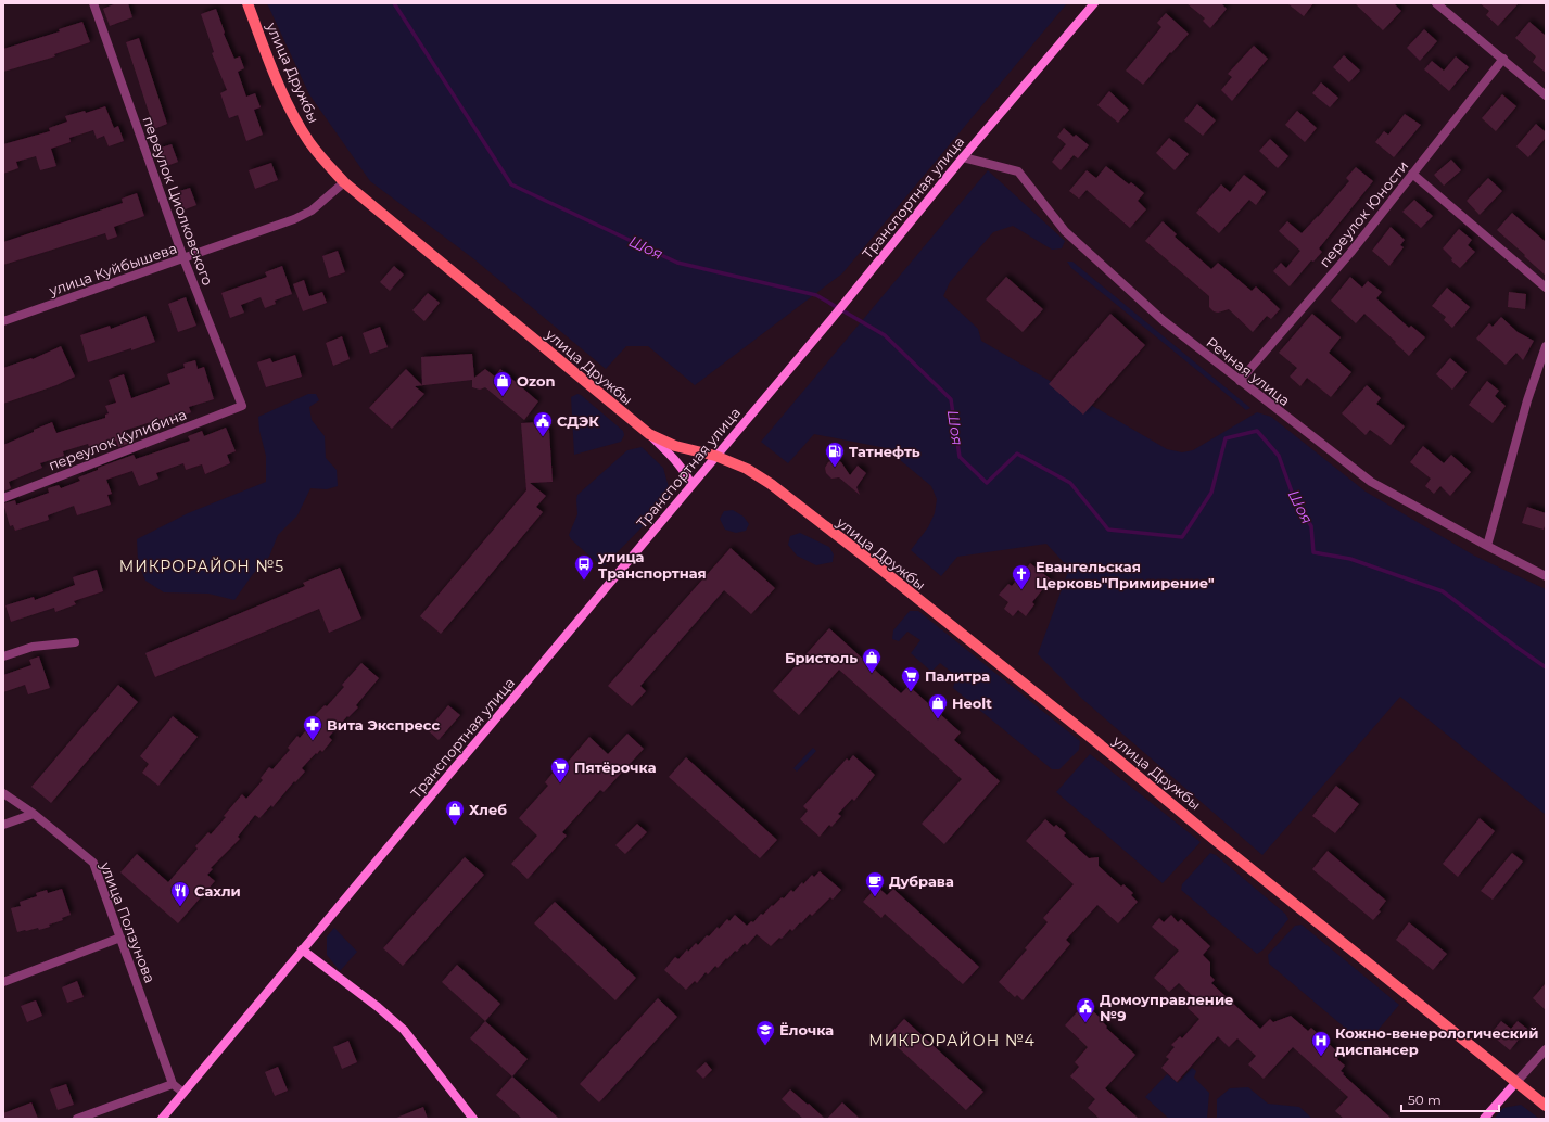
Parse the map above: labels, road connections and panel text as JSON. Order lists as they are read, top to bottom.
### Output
{
  "streets": {
    "main road": ["улица Дружбы", "Транспортная улица"],
    "street": [
      "переулок Циолковского",
      "переулок Юности",
      "улица Куйбышева",
      "Речная улица",
      "переулок Кулибина",
      "улица Ползунова"
    ]
  },
  "crossings": [
    ["улица Дружбы", "Транспортная улица"],
    ["улица Дружбы", "улица Куйбышева"],
    ["Транспортная улица", "Речная улица"],
    ["переулок Циолковского", "улица Куйбышева"],
    ["переулок Циолковского", "переулок Кулибина"],
    ["переулок Юности", "Речная улица"]
  ],
  "districts": ["МИКРОРАЙОН №5", "МИКРОРАЙОН №4"],
  "water": ["Шоя"],
  "places": {
    "shop": [
      "Ozon",
      "Бристоль",
      "Heolt",
      "Хлеб"
    ],
    "public building": ["СДЭК", "Домоуправление №9"],
    "fuel station": ["Татнефть"],
    "bus stop": ["улица Транспортная"],
    "church": ["Евангельская Церковь\"Примирение\""],
    "supermarket": ["Палитра", "Пятёрочка"],
    "pharmacy": ["Вита Экспресс"],
    "cafe": ["Дубрава"],
    "restaurant": ["Сахли"],
    "school or university": ["Ёлочка"],
    "hospital": ["Кожно-венерологический диспансер"]
  },
  "scale_bar": "50 m"
}
